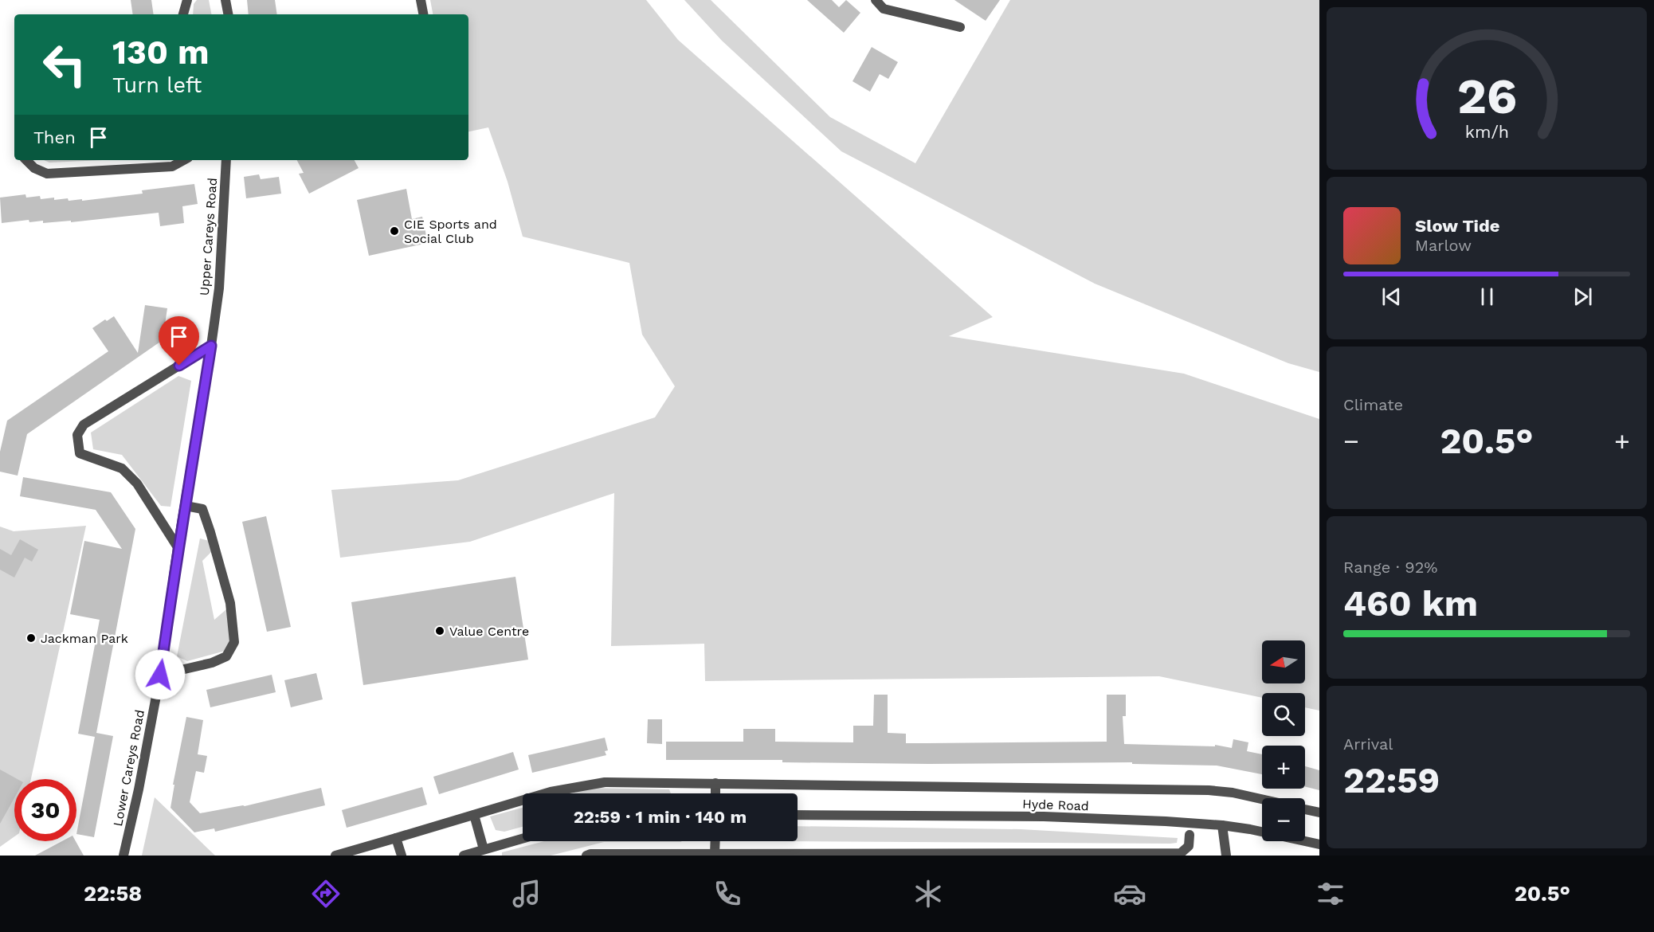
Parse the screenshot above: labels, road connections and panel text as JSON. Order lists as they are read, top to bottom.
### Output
{
  "streets": {
    "street": ["Upper Careys Road", "Lower Careys Road", "Hyde Road"]
  },
  "crossings": [
    ["Upper Careys Road", "Lower Careys Road"]
  ],
  "places": ["CIE Sports and Social Club", "Value Centre", "Jackman Park"],
  "north": "left",
  "page": {
    "turn": ["130 m", "Turn left"],
    "then": "Then",
    "song": ["Slow Tide", "Marlow"],
    "tile": [
      "Climate",
      ["Range · 92%", "460 km"],
      ["Arrival", "22:59"]
    ],
    "heat": ["−", "20.5°", "+"],
    "map_buttons": ["+", "−"],
    "limit": "30",
    "trip": "22:59 · 1 min · 140 m",
    "tabs": ["22:58", "20.5°"],
    "gauge": ["26", "km/h"]
  }
}
